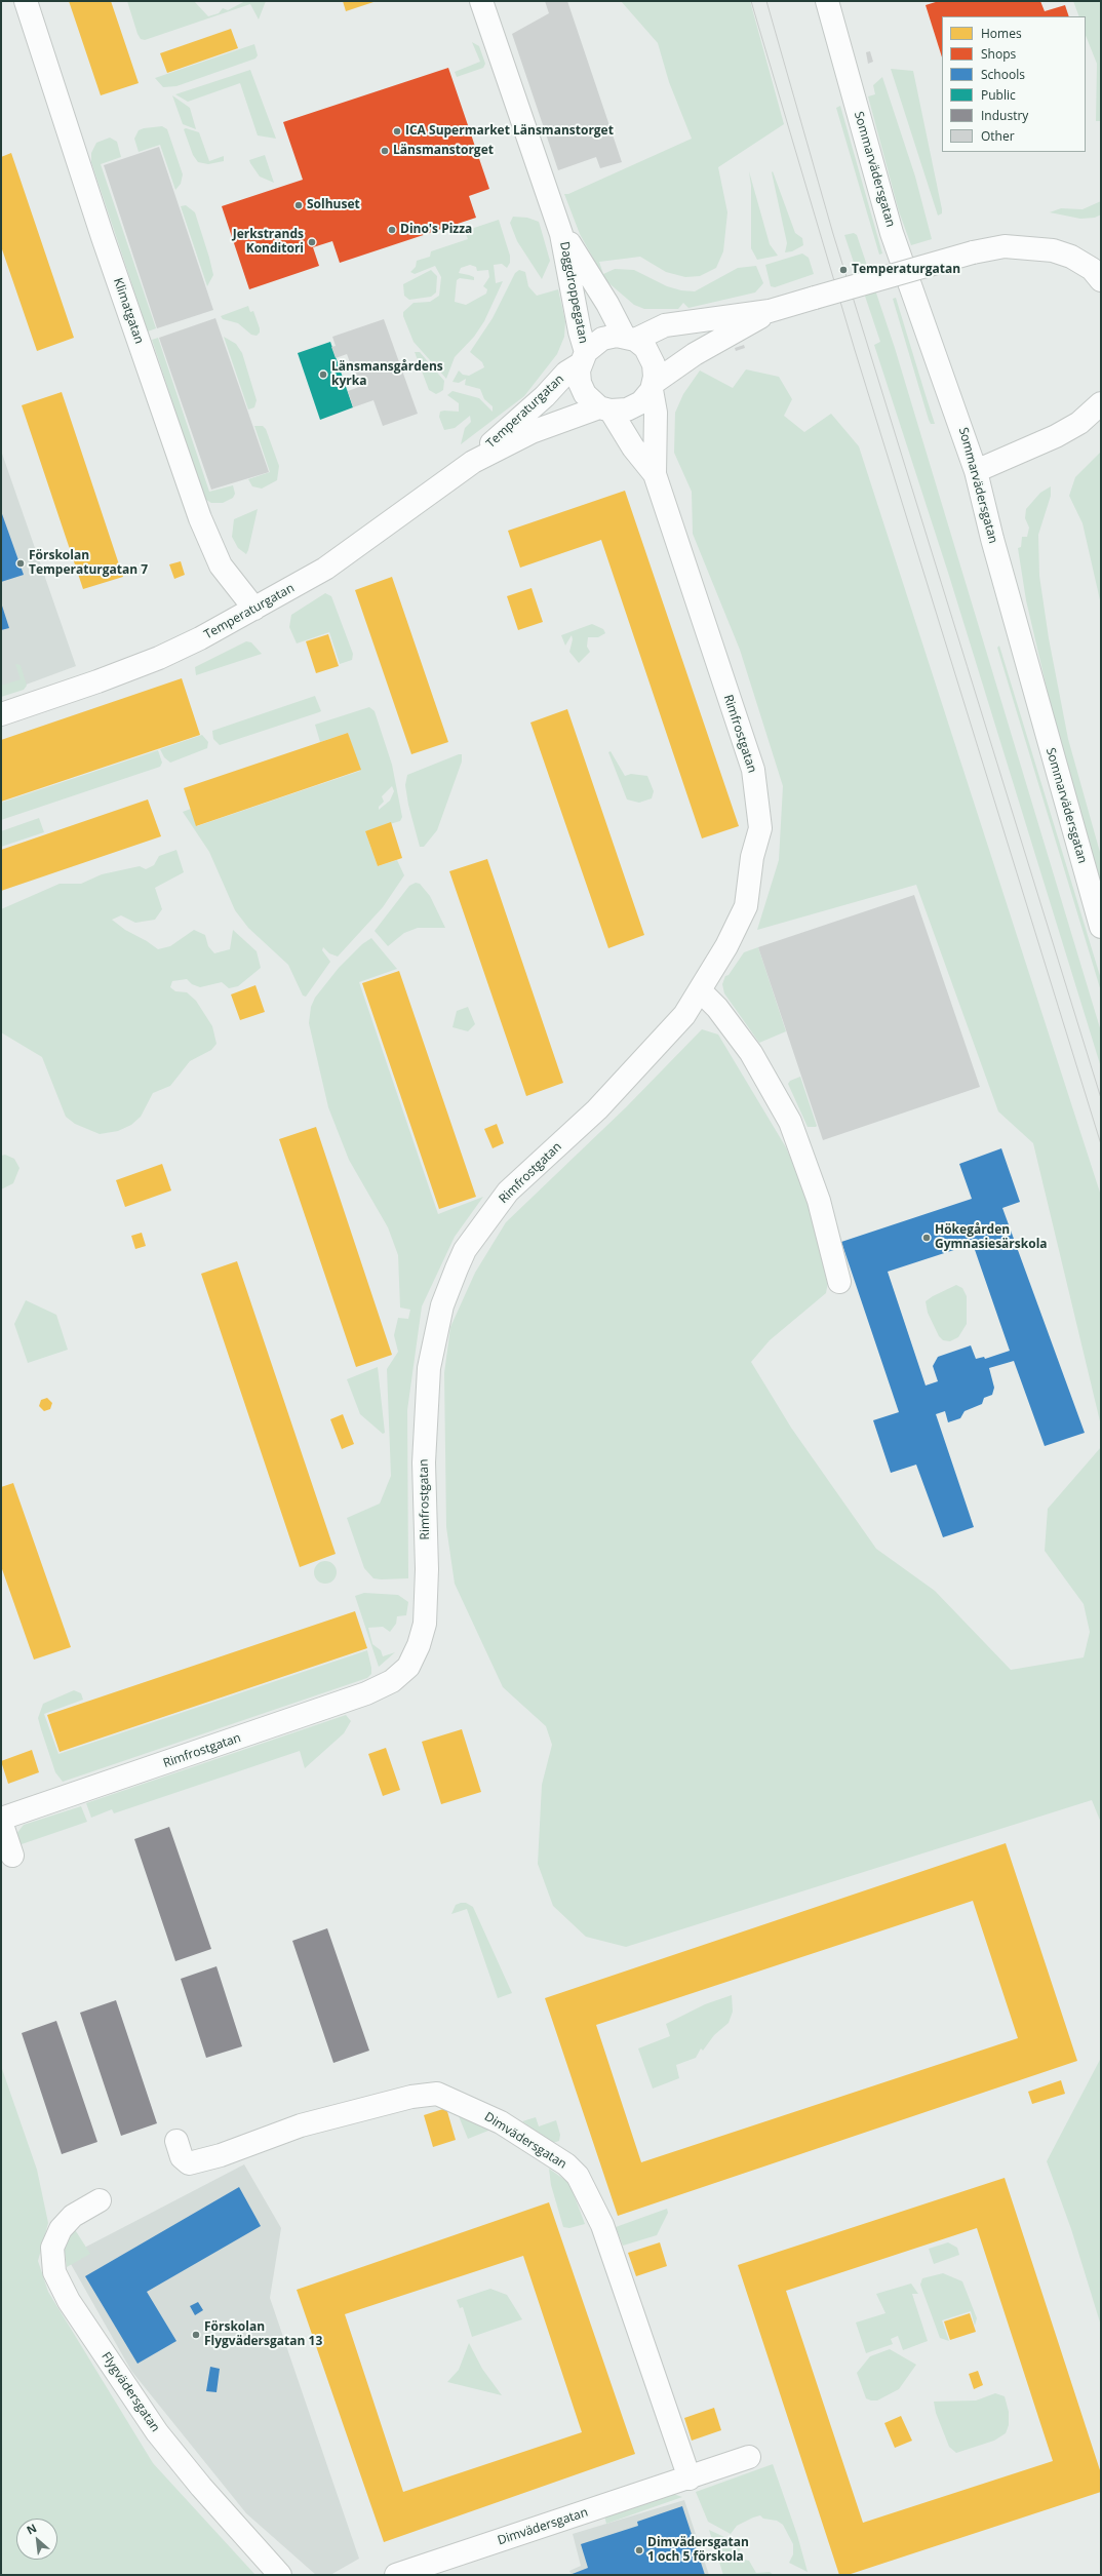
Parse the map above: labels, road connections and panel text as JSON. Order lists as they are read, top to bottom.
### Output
{
  "streets": {
    "street": [
      "Sommarvädersgatan",
      "Daggdroppegatan",
      "Klimatgatan",
      "Temperaturgatan",
      "Rimfrostgatan",
      "Dimvädersgatan",
      "Flygvädersgatan"
    ]
  },
  "crossings": [
    ["Daggdroppegatan", "Temperaturgatan"],
    ["Daggdroppegatan", "Rimfrostgatan"],
    ["Klimatgatan", "Temperaturgatan"],
    ["Temperaturgatan", "Rimfrostgatan"]
  ],
  "places": [
    "ICA Supermarket Länsmanstorget",
    "Länsmanstorget",
    "Solhuset",
    "Dino's Pizza",
    "Jerkstrands Konditori",
    "Temperaturgatan",
    "Länsmansgårdens kyrka",
    "Förskolan Temperaturgatan 7",
    "Hökegården Gymnasiesärskola",
    "Förskolan Flygvädersgatan 13",
    "Dimvädersgatan 1 och 5 förskola"
  ],
  "legend": [
    "Homes",
    "Shops",
    "Schools",
    "Public",
    "Industry",
    "Other"
  ],
  "north": "top left"
}
